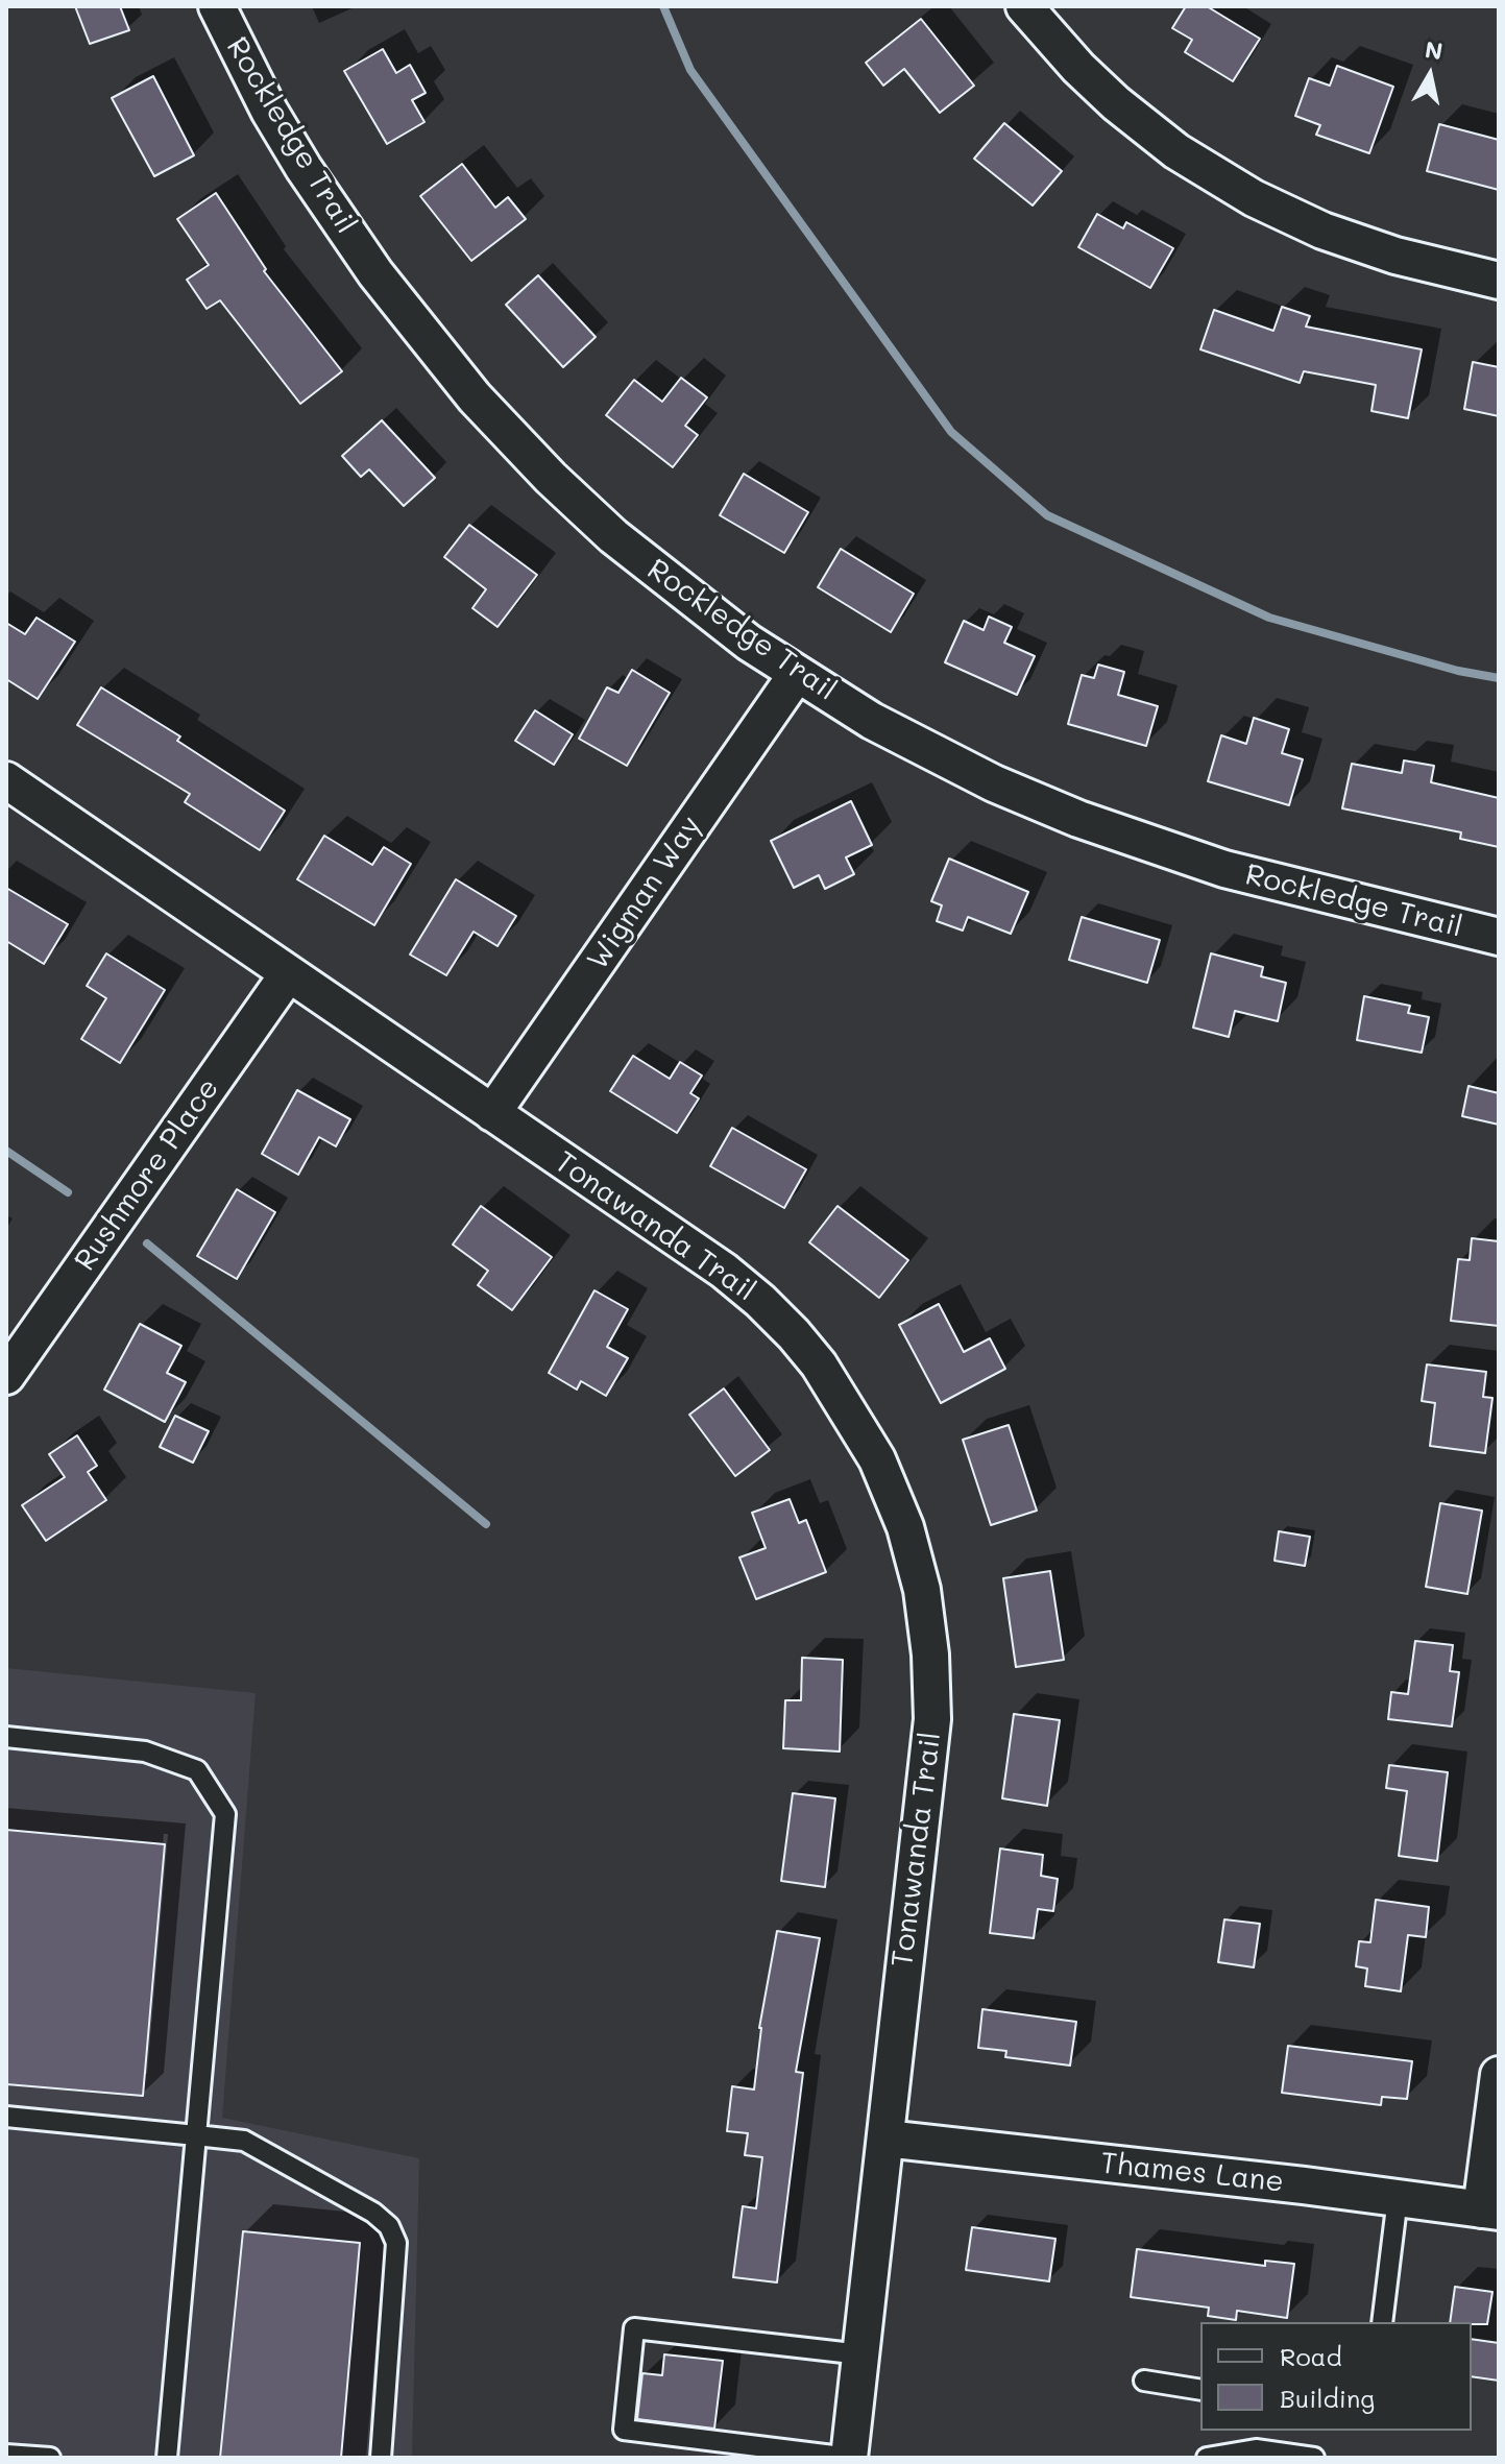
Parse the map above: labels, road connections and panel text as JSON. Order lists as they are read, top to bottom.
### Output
{
  "streets": {
    "street": [
      "Rockledge Trail",
      "Wigman Way",
      "Rushmore Place",
      "Tonawanda Trail",
      "Thames Lane"
    ]
  },
  "crossings": [
    ["Rockledge Trail", "Wigman Way"],
    ["Wigman Way", "Tonawanda Trail"],
    ["Rushmore Place", "Tonawanda Trail"],
    ["Tonawanda Trail", "Thames Lane"]
  ],
  "legend": ["Road", "Building"],
  "north": "top"
}
